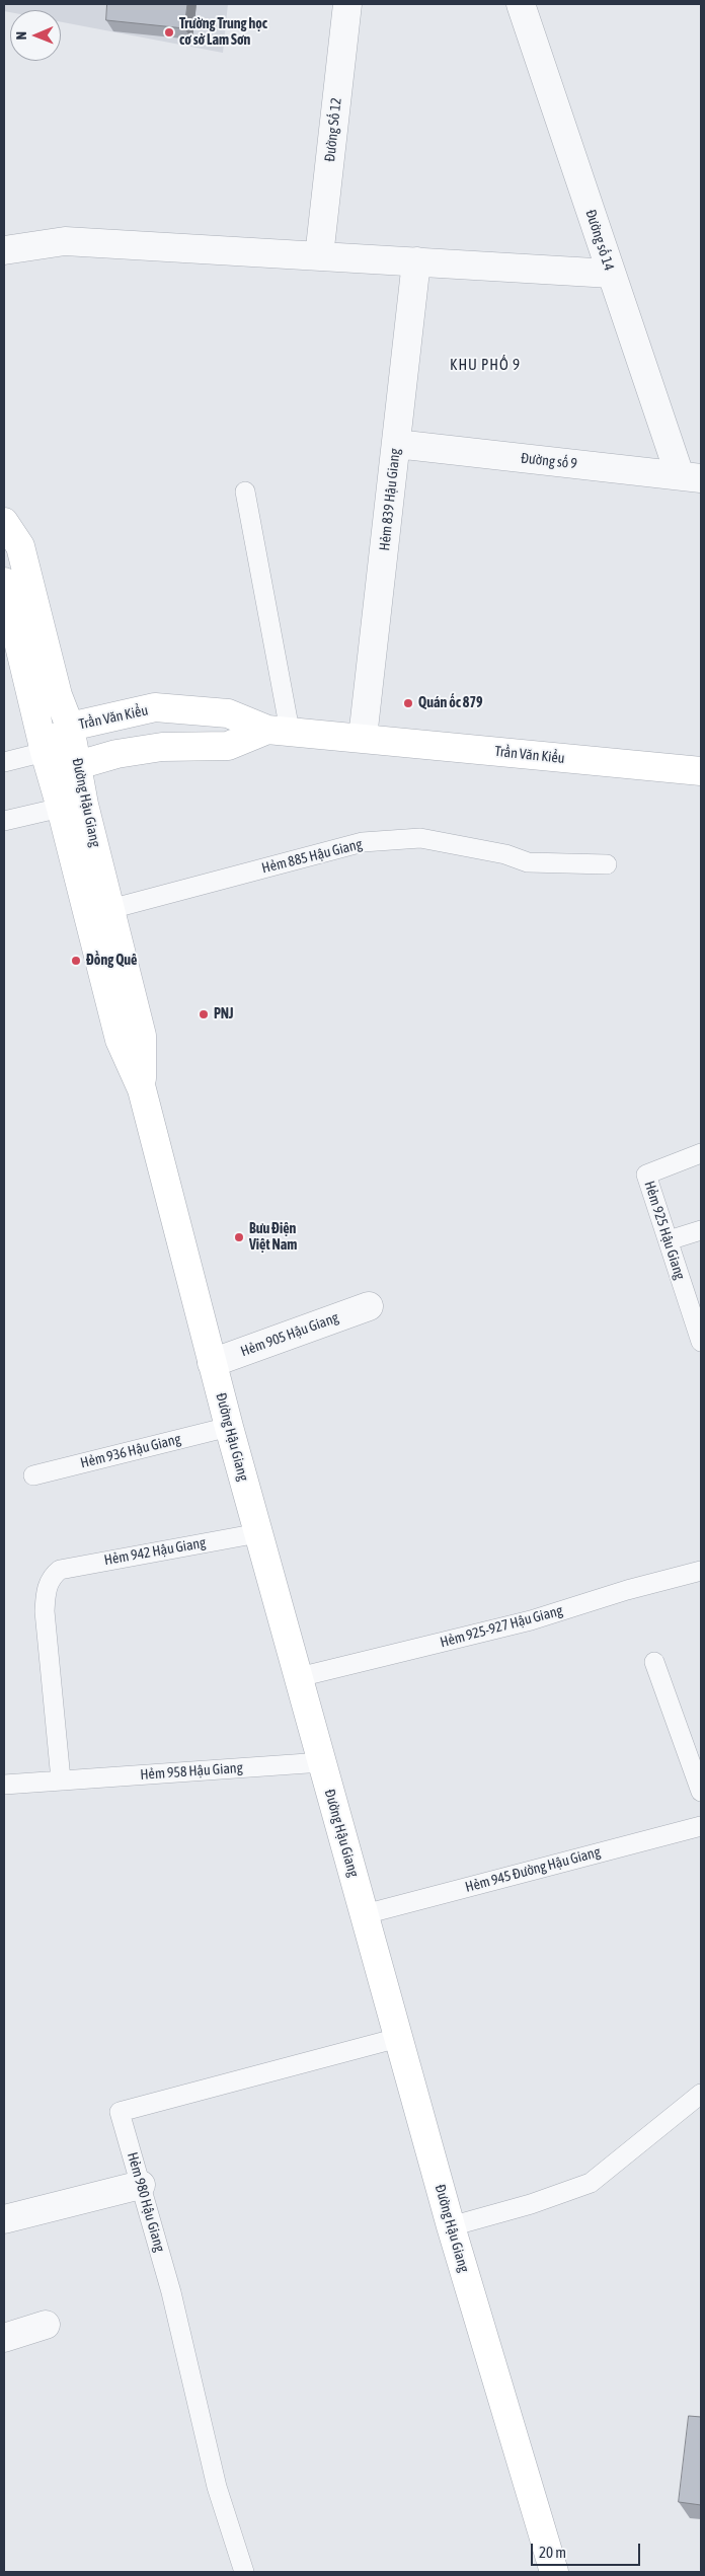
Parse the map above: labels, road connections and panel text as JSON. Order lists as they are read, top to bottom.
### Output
{
  "streets": {
    "main road": ["Trần Văn Kiểu", "Đường Hậu Giang"],
    "street": [
      "Đường Số 12",
      "Đường số 14",
      "Đường số 9",
      "Hẻm 839 Hậu Giang",
      "Hẻm 905 Hậu Giang"
    ],
    "lane": [
      "Hẻm 885 Hậu Giang",
      "Hẻm 925 Hậu Giang",
      "Hẻm 936 Hậu Giang",
      "Hẻm 942 Hậu Giang",
      "Hẻm 925-927 Hậu Giang",
      "Hẻm 958 Hậu Giang",
      "Hẻm 945 Đường Hậu Giang",
      "Hẻm 980 Hậu Giang"
    ]
  },
  "crossings": [
    ["Đường số 14", "Đường số 9"],
    ["Đường số 9", "Hẻm 839 Hậu Giang"],
    ["Hẻm 839 Hậu Giang", "Trần Văn Kiểu"],
    ["Trần Văn Kiểu", "Đường Hậu Giang"],
    ["Đường Hậu Giang", "Hẻm 885 Hậu Giang"],
    ["Đường Hậu Giang", "Hẻm 905 Hậu Giang"],
    ["Đường Hậu Giang", "Hẻm 936 Hậu Giang"],
    ["Đường Hậu Giang", "Hẻm 942 Hậu Giang"],
    ["Đường Hậu Giang", "Hẻm 925-927 Hậu Giang"],
    ["Đường Hậu Giang", "Hẻm 958 Hậu Giang"],
    ["Đường Hậu Giang", "Hẻm 945 Đường Hậu Giang"],
    ["Đường Hậu Giang", "Hẻm 980 Hậu Giang"],
    ["Hẻm 942 Hậu Giang", "Hẻm 958 Hậu Giang"]
  ],
  "districts": ["KHU PHỐ 9"],
  "places": [
    "Trường Trung học cơ sở Lam Sơn",
    "Quán ốc 879",
    "Đồng Quê",
    "PNJ",
    "Bưu Điện Việt Nam"
  ],
  "scale_bar": "20 m",
  "north": "left"
}
